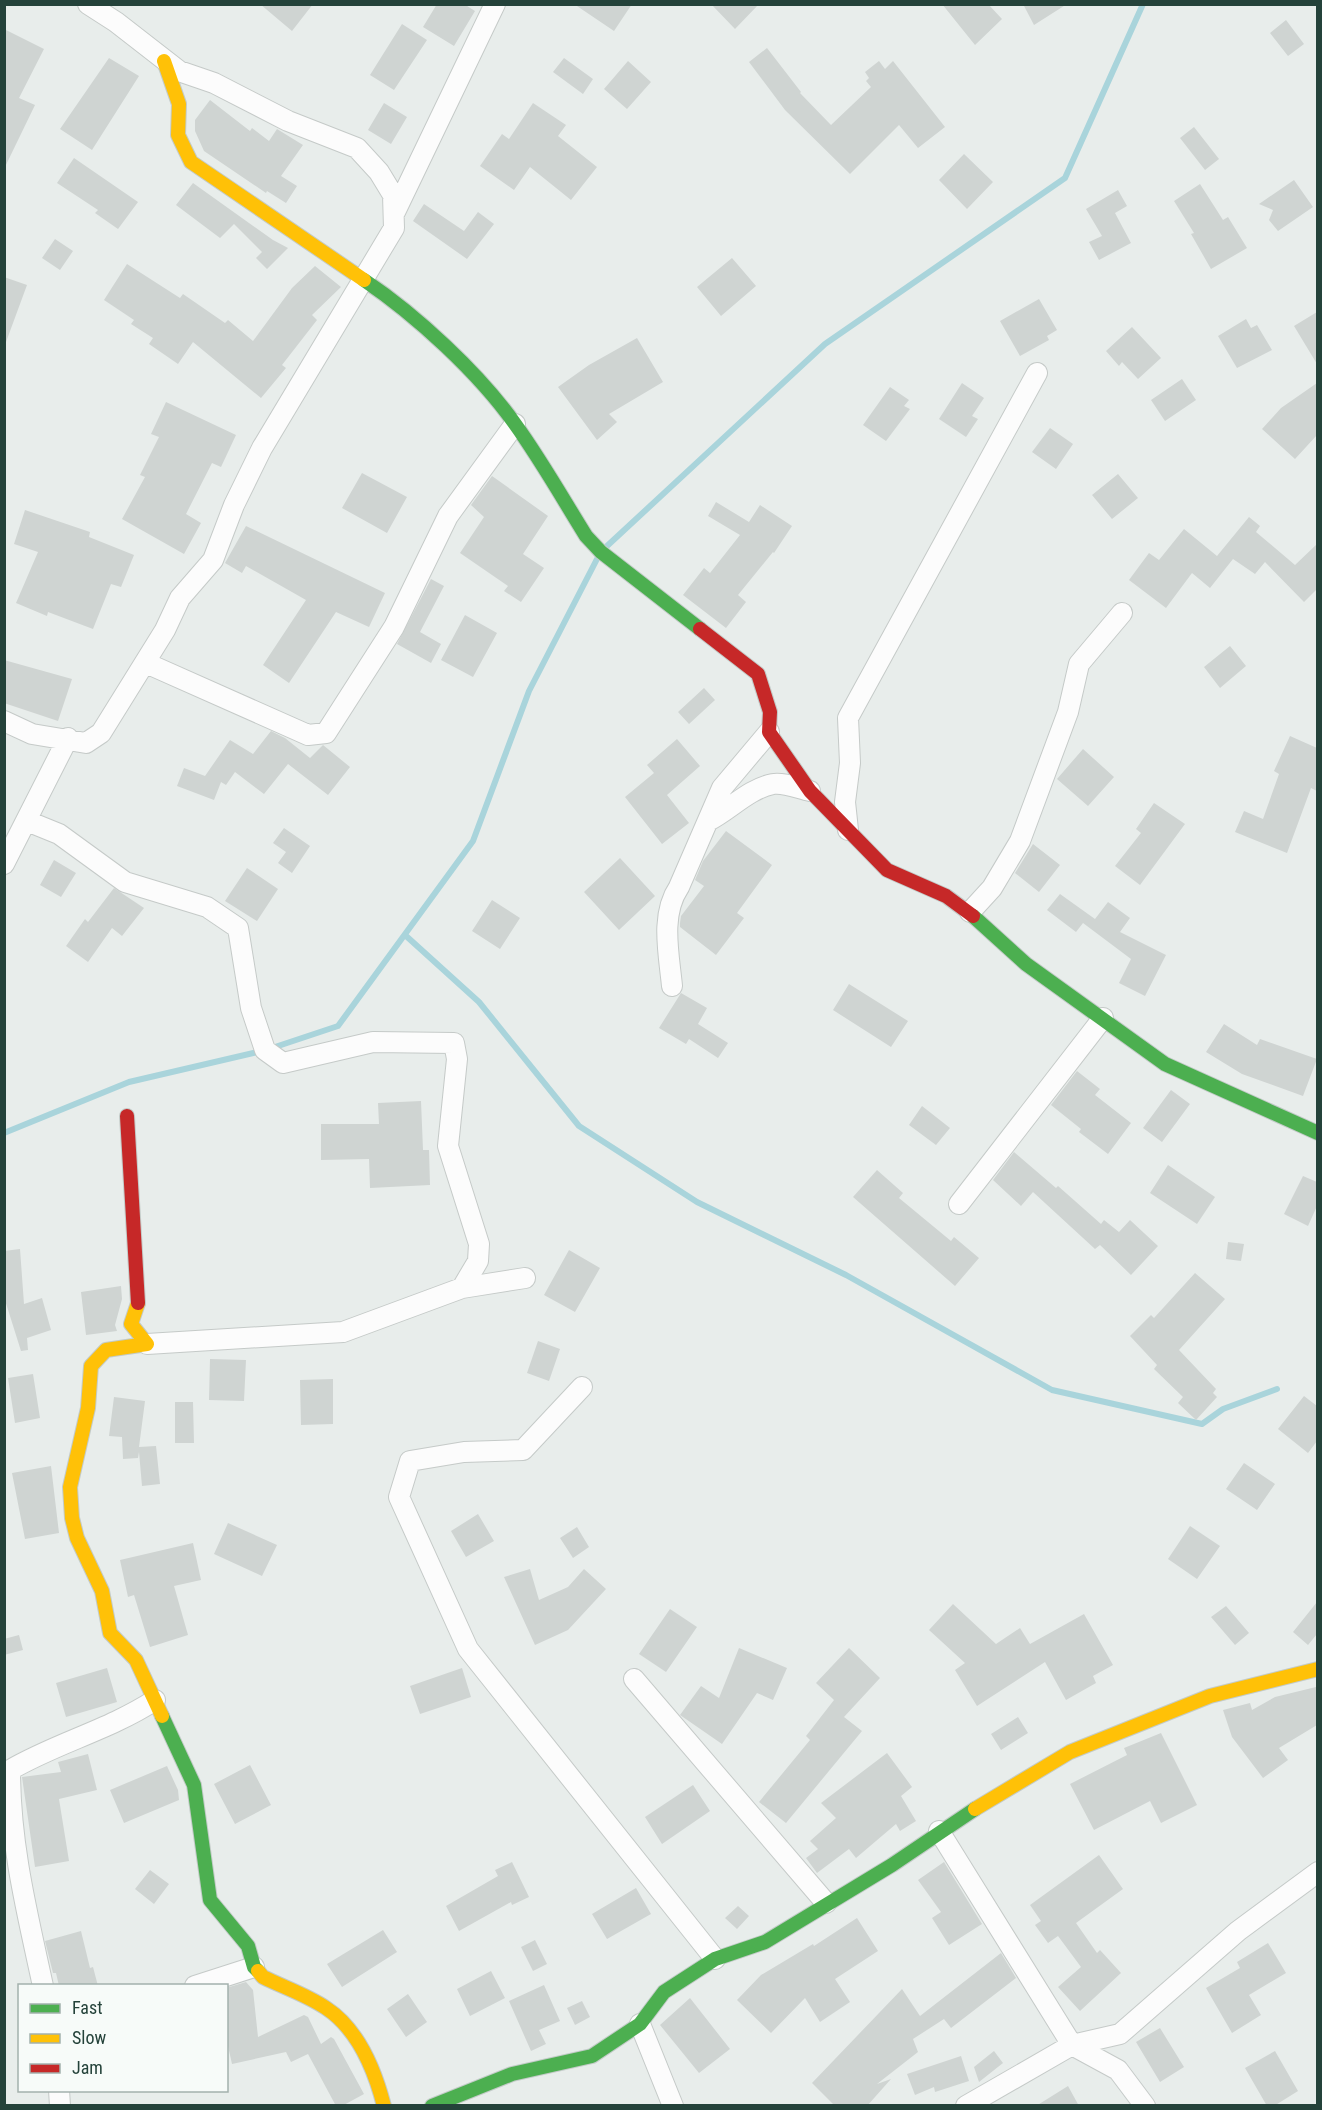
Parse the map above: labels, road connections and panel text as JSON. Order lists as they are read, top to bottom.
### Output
{
  "legend": ["Fast", "Slow", "Jam"]
}
